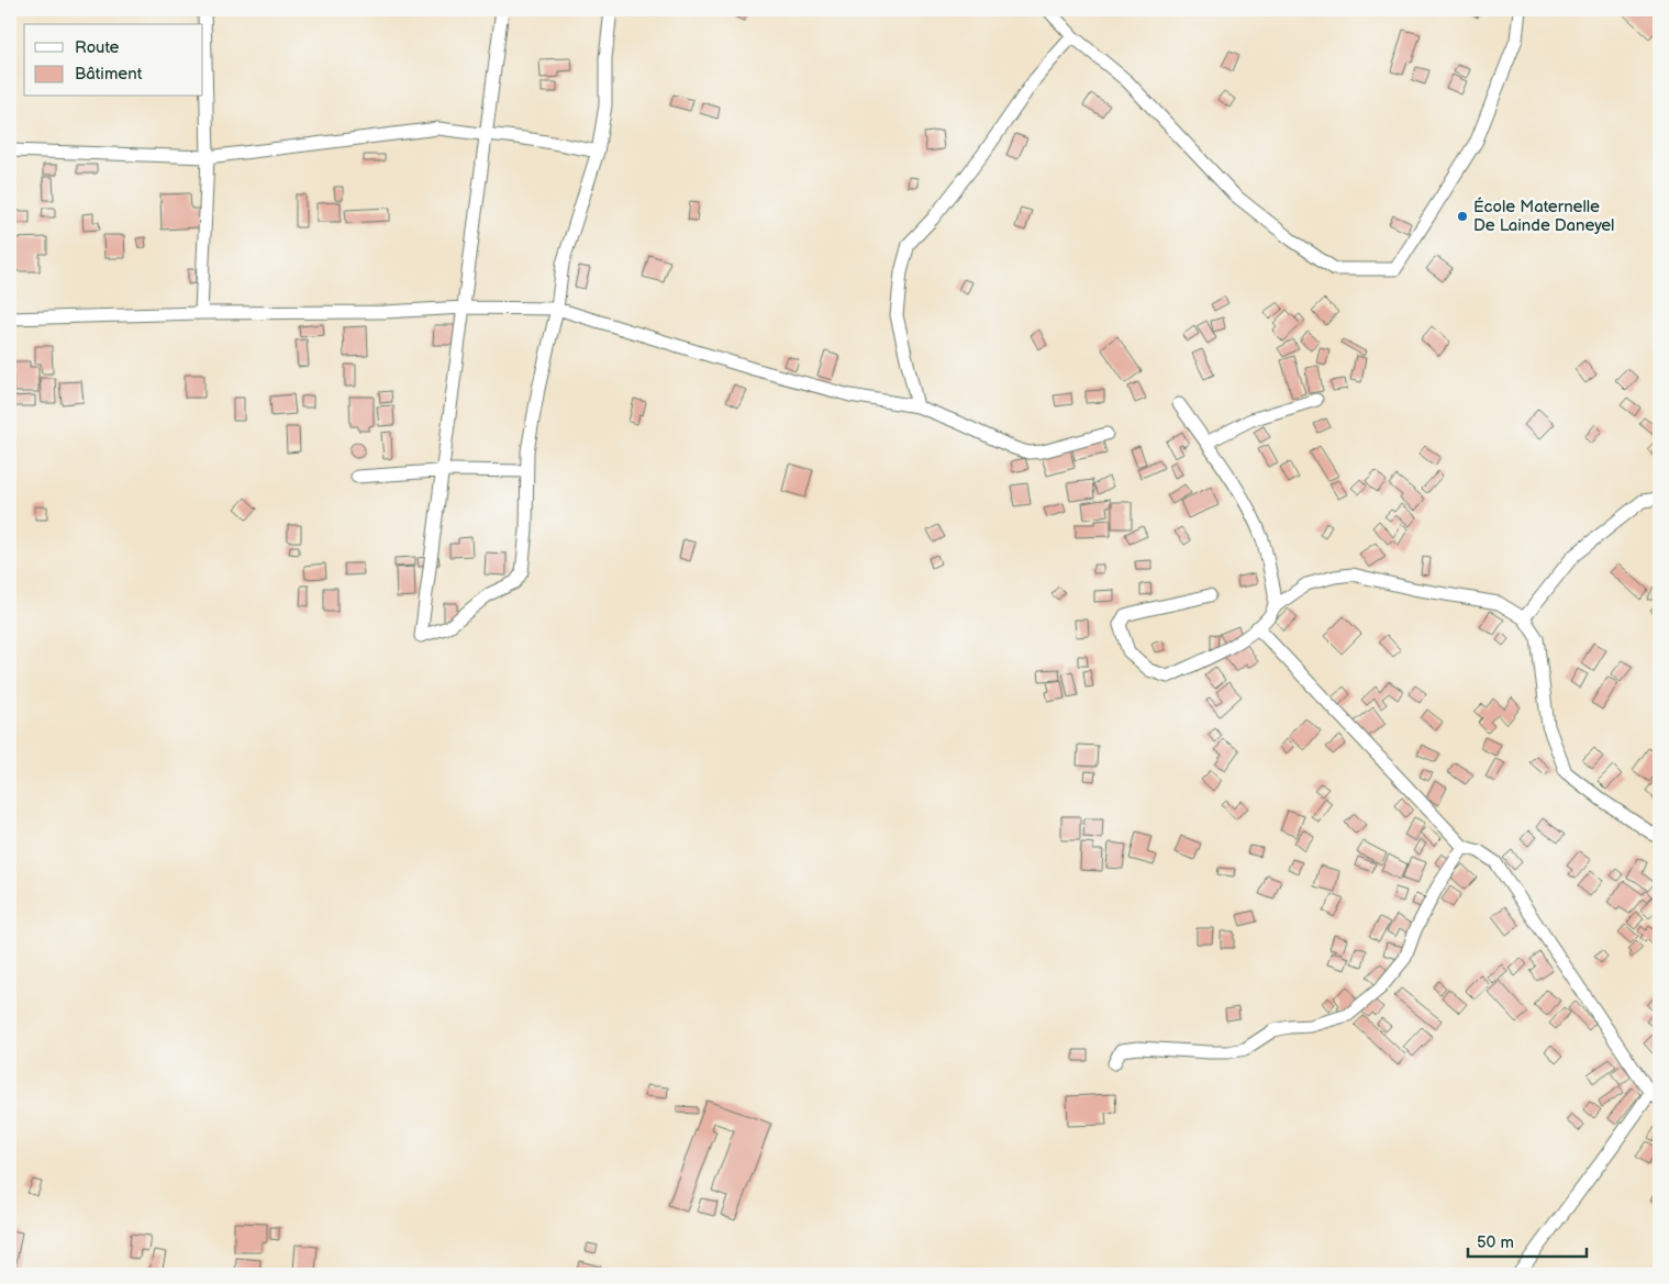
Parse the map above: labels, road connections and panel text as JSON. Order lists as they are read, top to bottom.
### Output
{
  "places": ["École Maternelle De Lainde Daneyel"],
  "legend": ["Route", "Bâtiment"],
  "scale_bar": "50 m"
}
